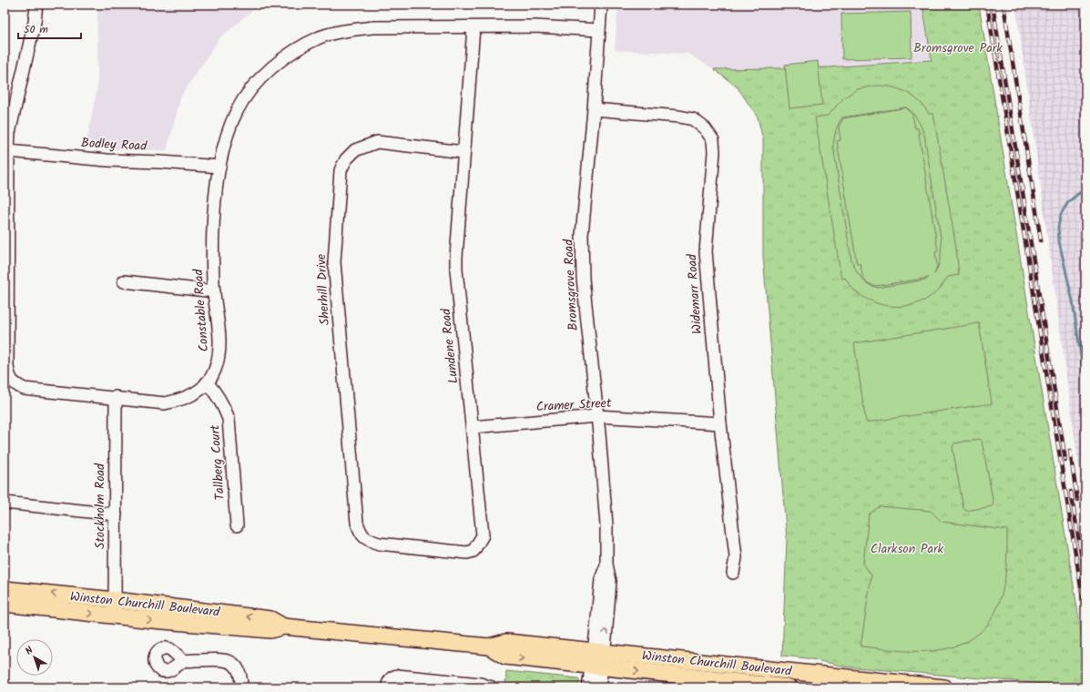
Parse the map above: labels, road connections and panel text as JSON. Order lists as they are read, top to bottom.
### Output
{
  "streets": {
    "main road": ["Winston Churchill Boulevard"],
    "street": [
      "Bodley Road",
      "Bromsgrove Road",
      "Sherhill Drive",
      "Widemarr Road",
      "Constable Road",
      "Lundene Road",
      "Cramer Street",
      "Tallberg Court",
      "Stockholm Road"
    ]
  },
  "crossings": [
    ["Bodley Road", "Constable Road"],
    ["Bromsgrove Road", "Widemarr Road"],
    ["Bromsgrove Road", "Constable Road"],
    ["Bromsgrove Road", "Cramer Street"],
    ["Bromsgrove Road", "Winston Churchill Boulevard"],
    ["Sherhill Drive", "Lundene Road"],
    ["Widemarr Road", "Cramer Street"],
    ["Constable Road", "Lundene Road"],
    ["Constable Road", "Tallberg Court"],
    ["Constable Road", "Stockholm Road"],
    ["Lundene Road", "Cramer Street"],
    ["Stockholm Road", "Winston Churchill Boulevard"]
  ],
  "parks": ["Bromsgrove Park", "Clarkson Park"],
  "scale_bar": "50 m",
  "north": "top left"
}
